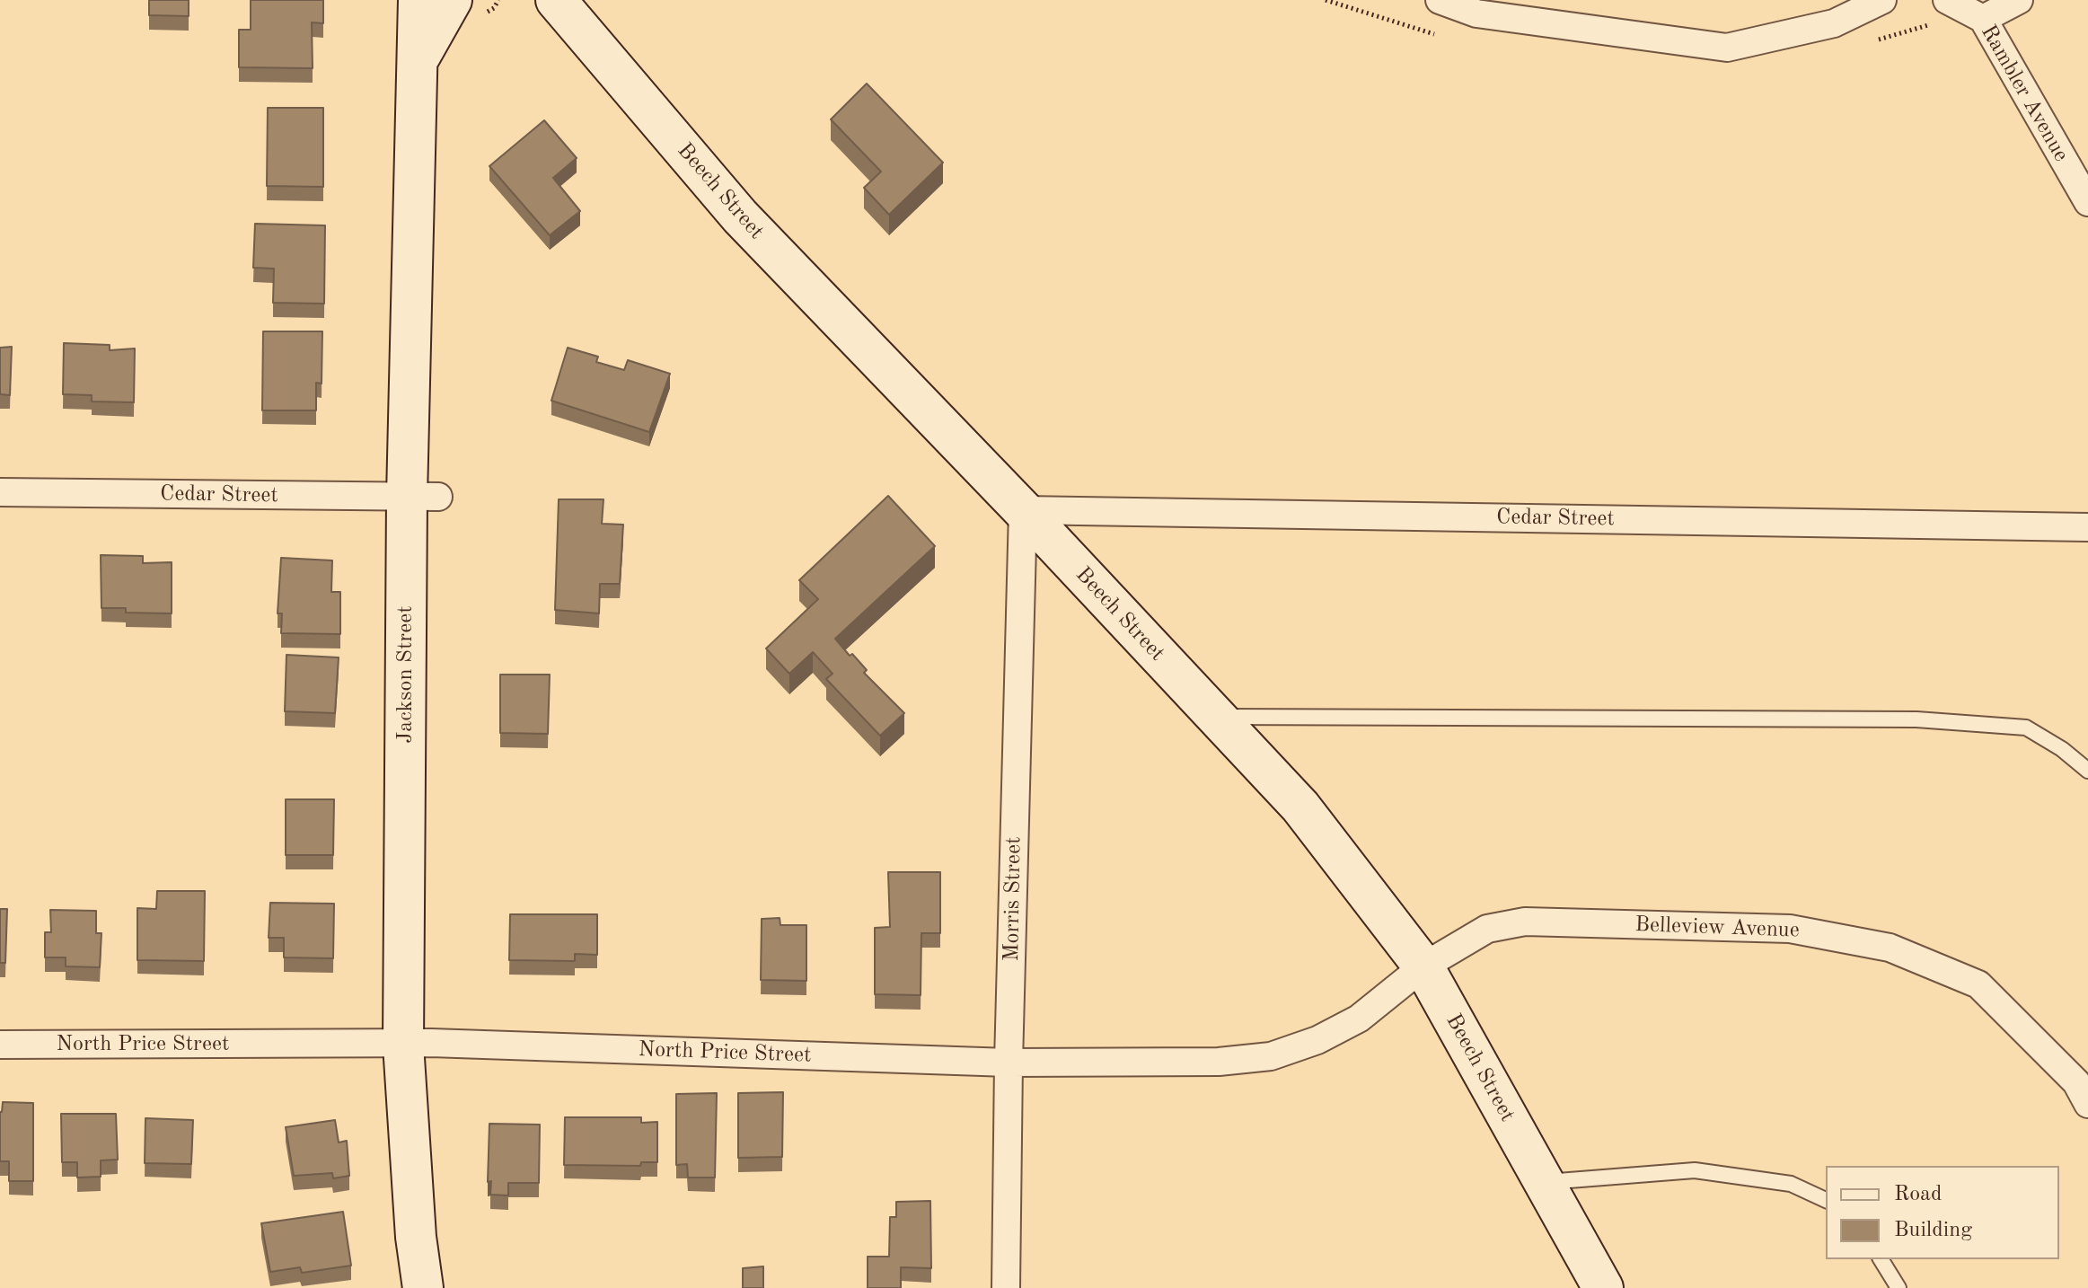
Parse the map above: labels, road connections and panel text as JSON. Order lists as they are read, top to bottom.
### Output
{
  "streets": {
    "street": [
      "Rambler Avenue",
      "Beech Street",
      "Cedar Street",
      "Jackson Street",
      "Morris Street",
      "Belleview Avenue",
      "North Price Street"
    ]
  },
  "crossings": [
    ["Beech Street", "Cedar Street"],
    ["Beech Street", "Morris Street"],
    ["Beech Street", "Belleview Avenue"],
    ["Beech Street", "North Price Street"],
    ["Cedar Street", "Jackson Street"],
    ["Cedar Street", "Morris Street"],
    ["Jackson Street", "North Price Street"],
    ["Morris Street", "North Price Street"],
    ["Belleview Avenue", "North Price Street"]
  ],
  "legend": ["Road", "Building"]
}
